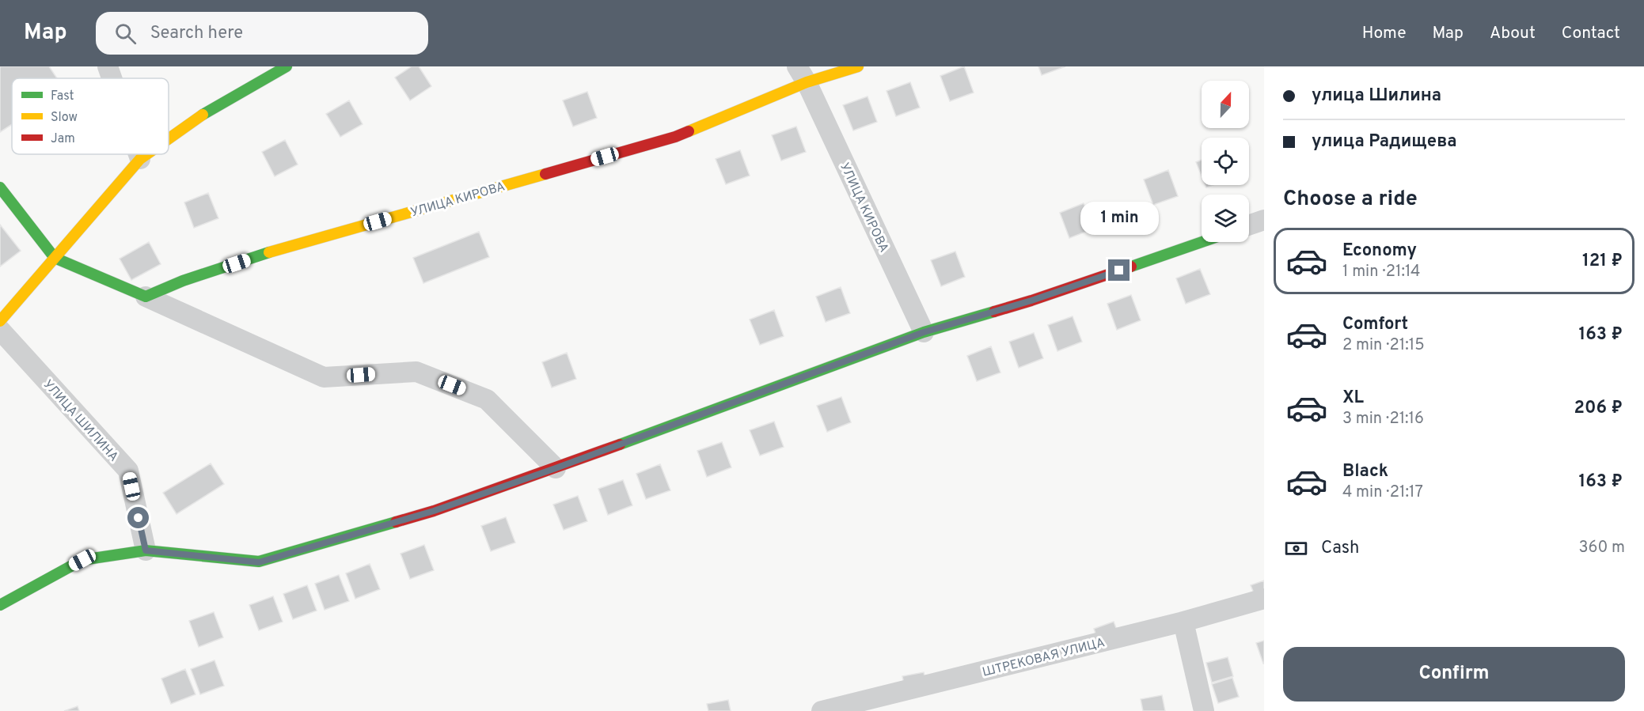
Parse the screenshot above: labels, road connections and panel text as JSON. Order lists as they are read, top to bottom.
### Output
{
  "streets": {
    "street": ["УЛИЦА КИРОВА", "УЛИЦА ШИЛИНА", "ШТРЕКОВАЯ УЛИЦА"]
  },
  "legend": ["Fast", "Slow", "Jam"],
  "north": "top",
  "page": {
    "header": "Map",
    "search": "Search here",
    "nav": [
      "Home",
      "Map",
      "About",
      "Contact"
    ],
    "banner": ["улица Шилина", "улица Радищева"],
    "heading": "Choose a ride",
    "bubble": "1 min",
    "list": [
      {
        "name": "Economy",
        "note": "1 min · 21:14",
        "value": "121 ₽"
      },
      {
        "name": "Comfort",
        "note": "2 min · 21:15",
        "value": "163 ₽"
      },
      {
        "name": "XL",
        "note": "3 min · 21:16",
        "value": "206 ₽"
      },
      {
        "name": "Black",
        "note": "4 min · 21:17",
        "value": "163 ₽"
      }
    ],
    "pay": ["Cash", "360 m"],
    "buttons": "Confirm"
  }
}
